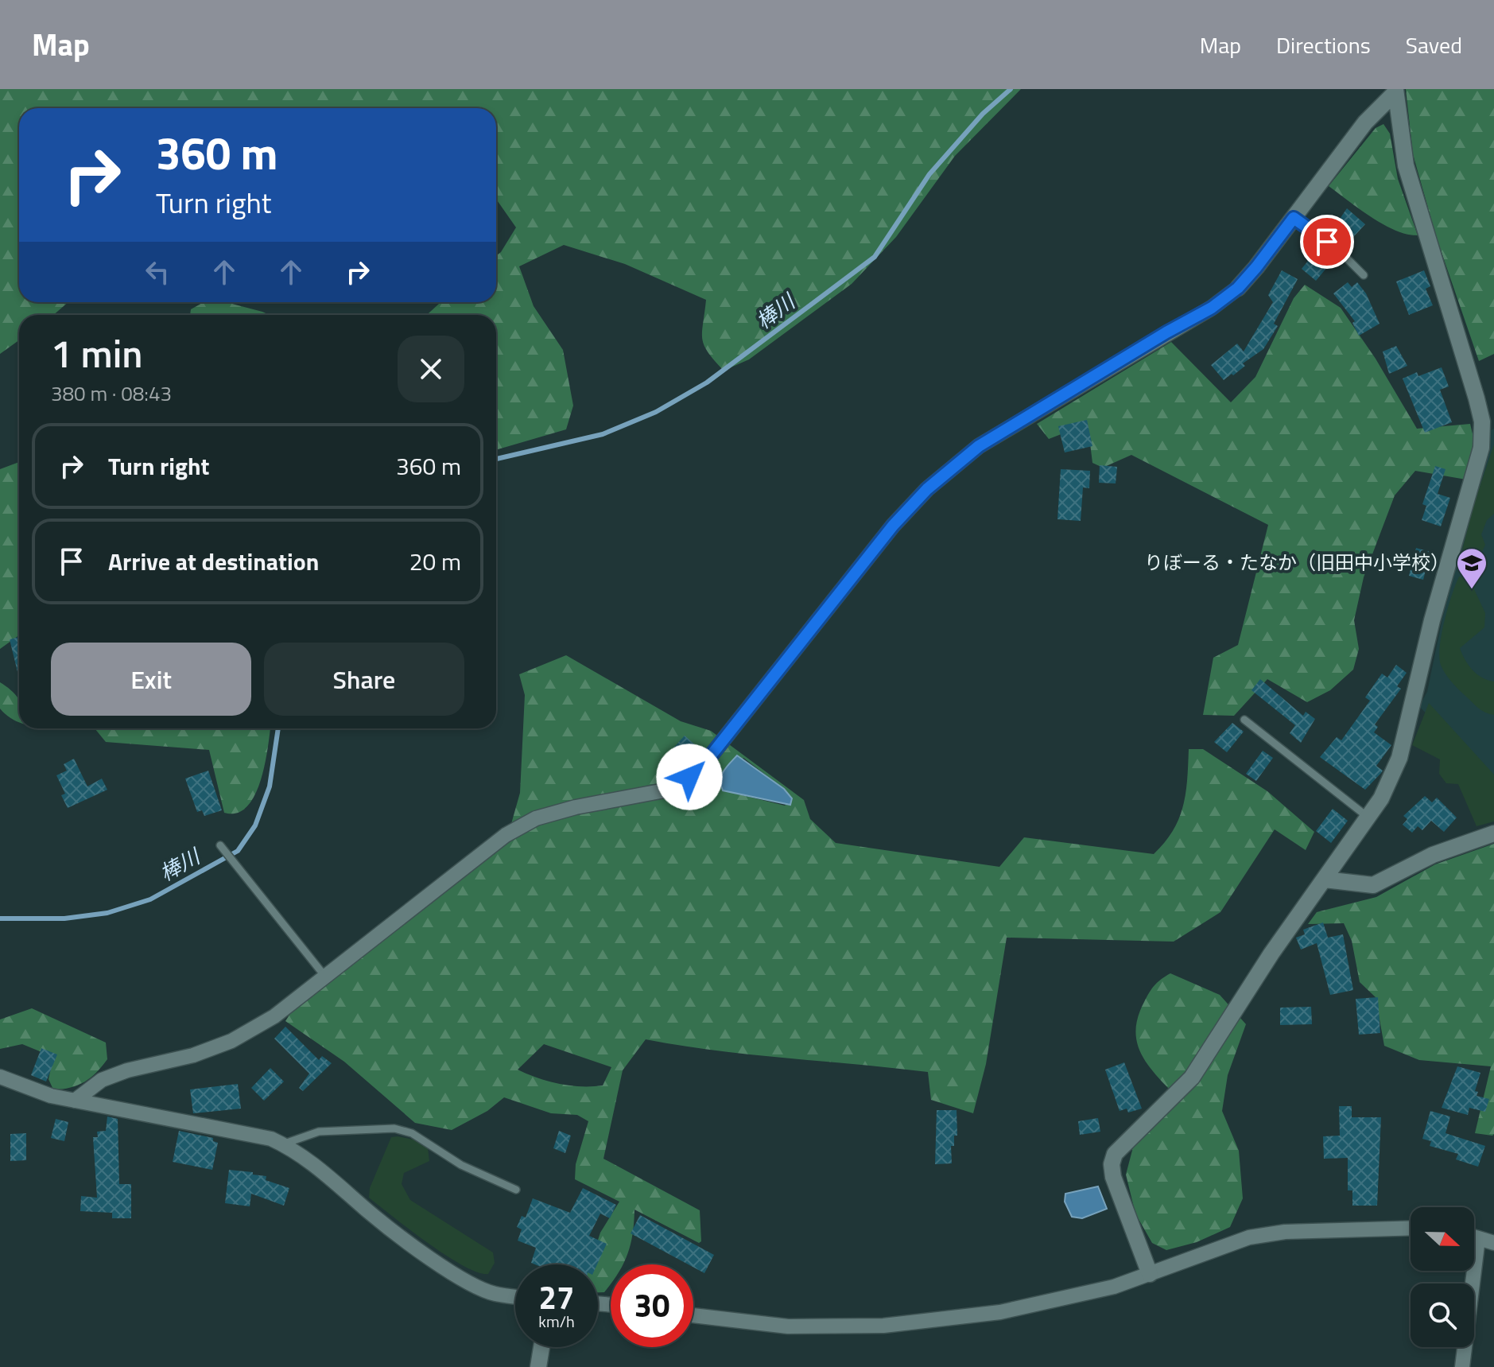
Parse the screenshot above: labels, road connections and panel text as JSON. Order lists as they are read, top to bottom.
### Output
{
  "water": ["棒川"],
  "places": {
    "school or university": ["りぼーる・たなか（旧田中小学校）"]
  },
  "north": "right",
  "page": {
    "header": "Map",
    "nav": ["Map", "Directions", "Saved"],
    "turn": ["360 m", "Turn right"],
    "heading": ["1 min", "380 m · 08:43"],
    "list": [
      {
        "name": "Turn right",
        "value": "360 m"
      },
      {
        "name": "Arrive at destination",
        "value": "20 m"
      }
    ],
    "buttons": ["Exit", "Share"],
    "speed": "27 km/h",
    "limit": "30"
  }
}
